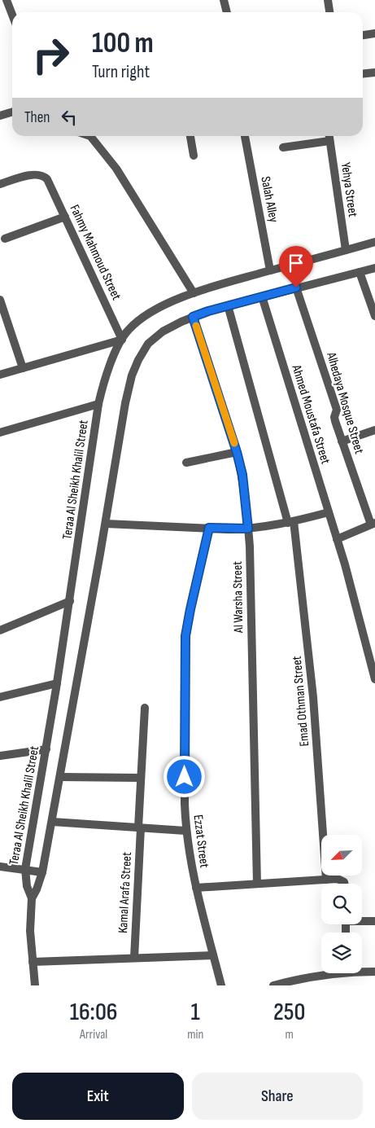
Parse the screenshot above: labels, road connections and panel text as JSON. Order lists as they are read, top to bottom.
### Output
{
  "streets": {
    "street": [
      "Yehya Street",
      "Salah Alley",
      "Fahmy Mahmoud Street",
      "Alhedaya Mosque Street",
      "Ahmed Moustafa Street",
      "Teraa Al Sheikh Khalil Street",
      "Al Warsha Street",
      "Emad Othman Street",
      "Ezzat Street",
      "Kamal Arafa Street"
    ]
  },
  "crossings": [
    ["Yehya Street", "Teraa Al Sheikh Khalil Street"],
    ["Salah Alley", "Teraa Al Sheikh Khalil Street"],
    ["Fahmy Mahmoud Street", "Teraa Al Sheikh Khalil Street"],
    ["Alhedaya Mosque Street", "Teraa Al Sheikh Khalil Street"],
    ["Ahmed Moustafa Street", "Teraa Al Sheikh Khalil Street"],
    ["Teraa Al Sheikh Khalil Street", "Al Warsha Street"],
    ["Teraa Al Sheikh Khalil Street", "Emad Othman Street"]
  ],
  "north": "bottom left",
  "page": {
    "turn": ["100 m", "Turn right"],
    "then": "Then",
    "eta": [
      "16:06",
      "Arrival",
      "1",
      "min",
      "250",
      "m"
    ],
    "buttons": ["Exit", "Share"]
  }
}
